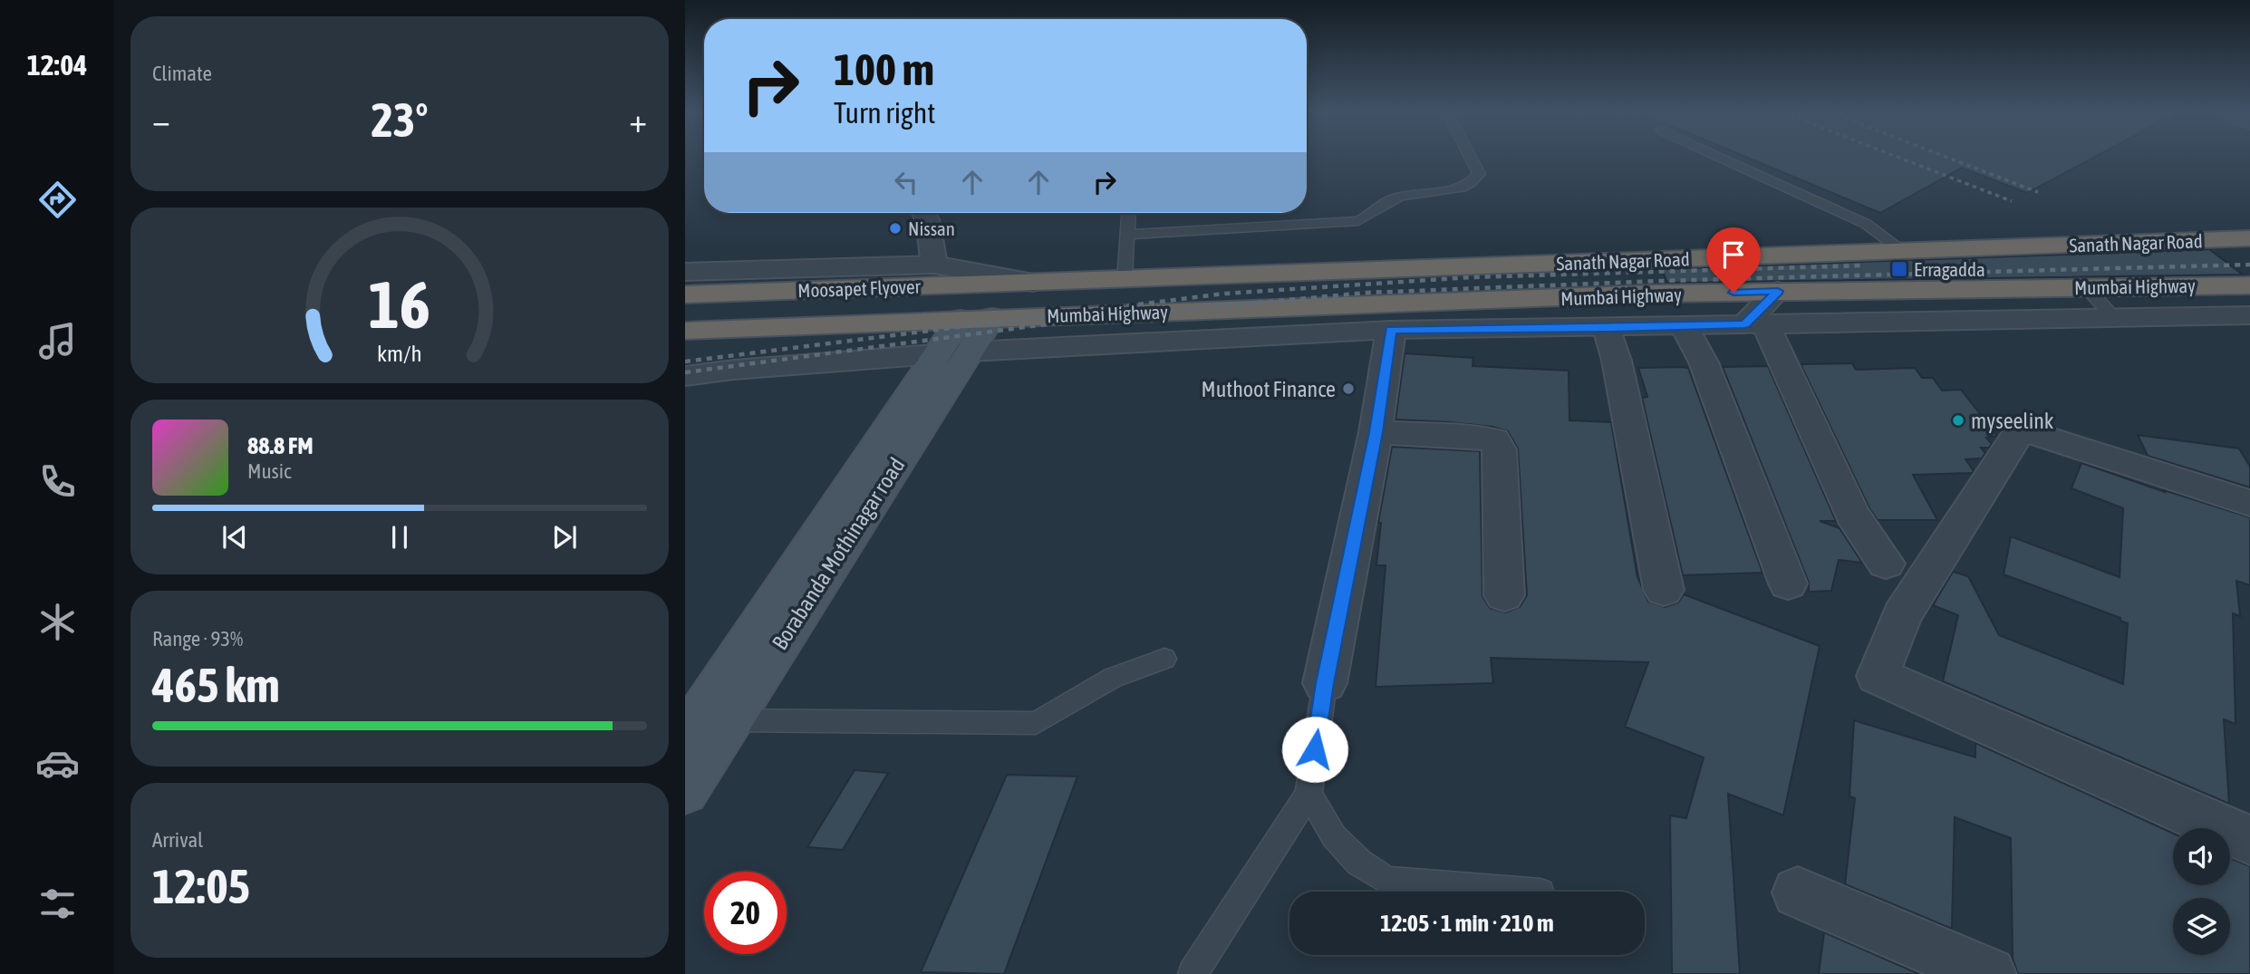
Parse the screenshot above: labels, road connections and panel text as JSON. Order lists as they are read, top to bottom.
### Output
{
  "streets": {
    "highway": ["Sanath Nagar Road", "Mumbai Highway", "Moosapet Flyover"],
    "main road": ["Borabanda Mothinagar road"]
  },
  "crossings": [
    ["Sanath Nagar Road", "Moosapet Flyover"],
    ["Mumbai Highway", "Borabanda Mothinagar road"],
    ["Moosapet Flyover", "Borabanda Mothinagar road"]
  ],
  "places": {
    "other": ["Nissan", "Muthoot Finance", "myseelink"],
    "transit": ["Erragadda"]
  },
  "page": {
    "tabs": "12:04",
    "tile": [
      "Climate",
      ["Range · 93%", "465 km"],
      ["Arrival", "12:05"]
    ],
    "turn": ["100 m", "Turn right"],
    "heat": ["−", "23°", "+"],
    "song": ["88.8 FM", "Music"],
    "limit": "20",
    "trip": "12:05 · 1 min · 210 m",
    "gauge": ["16", "km/h"]
  }
}
